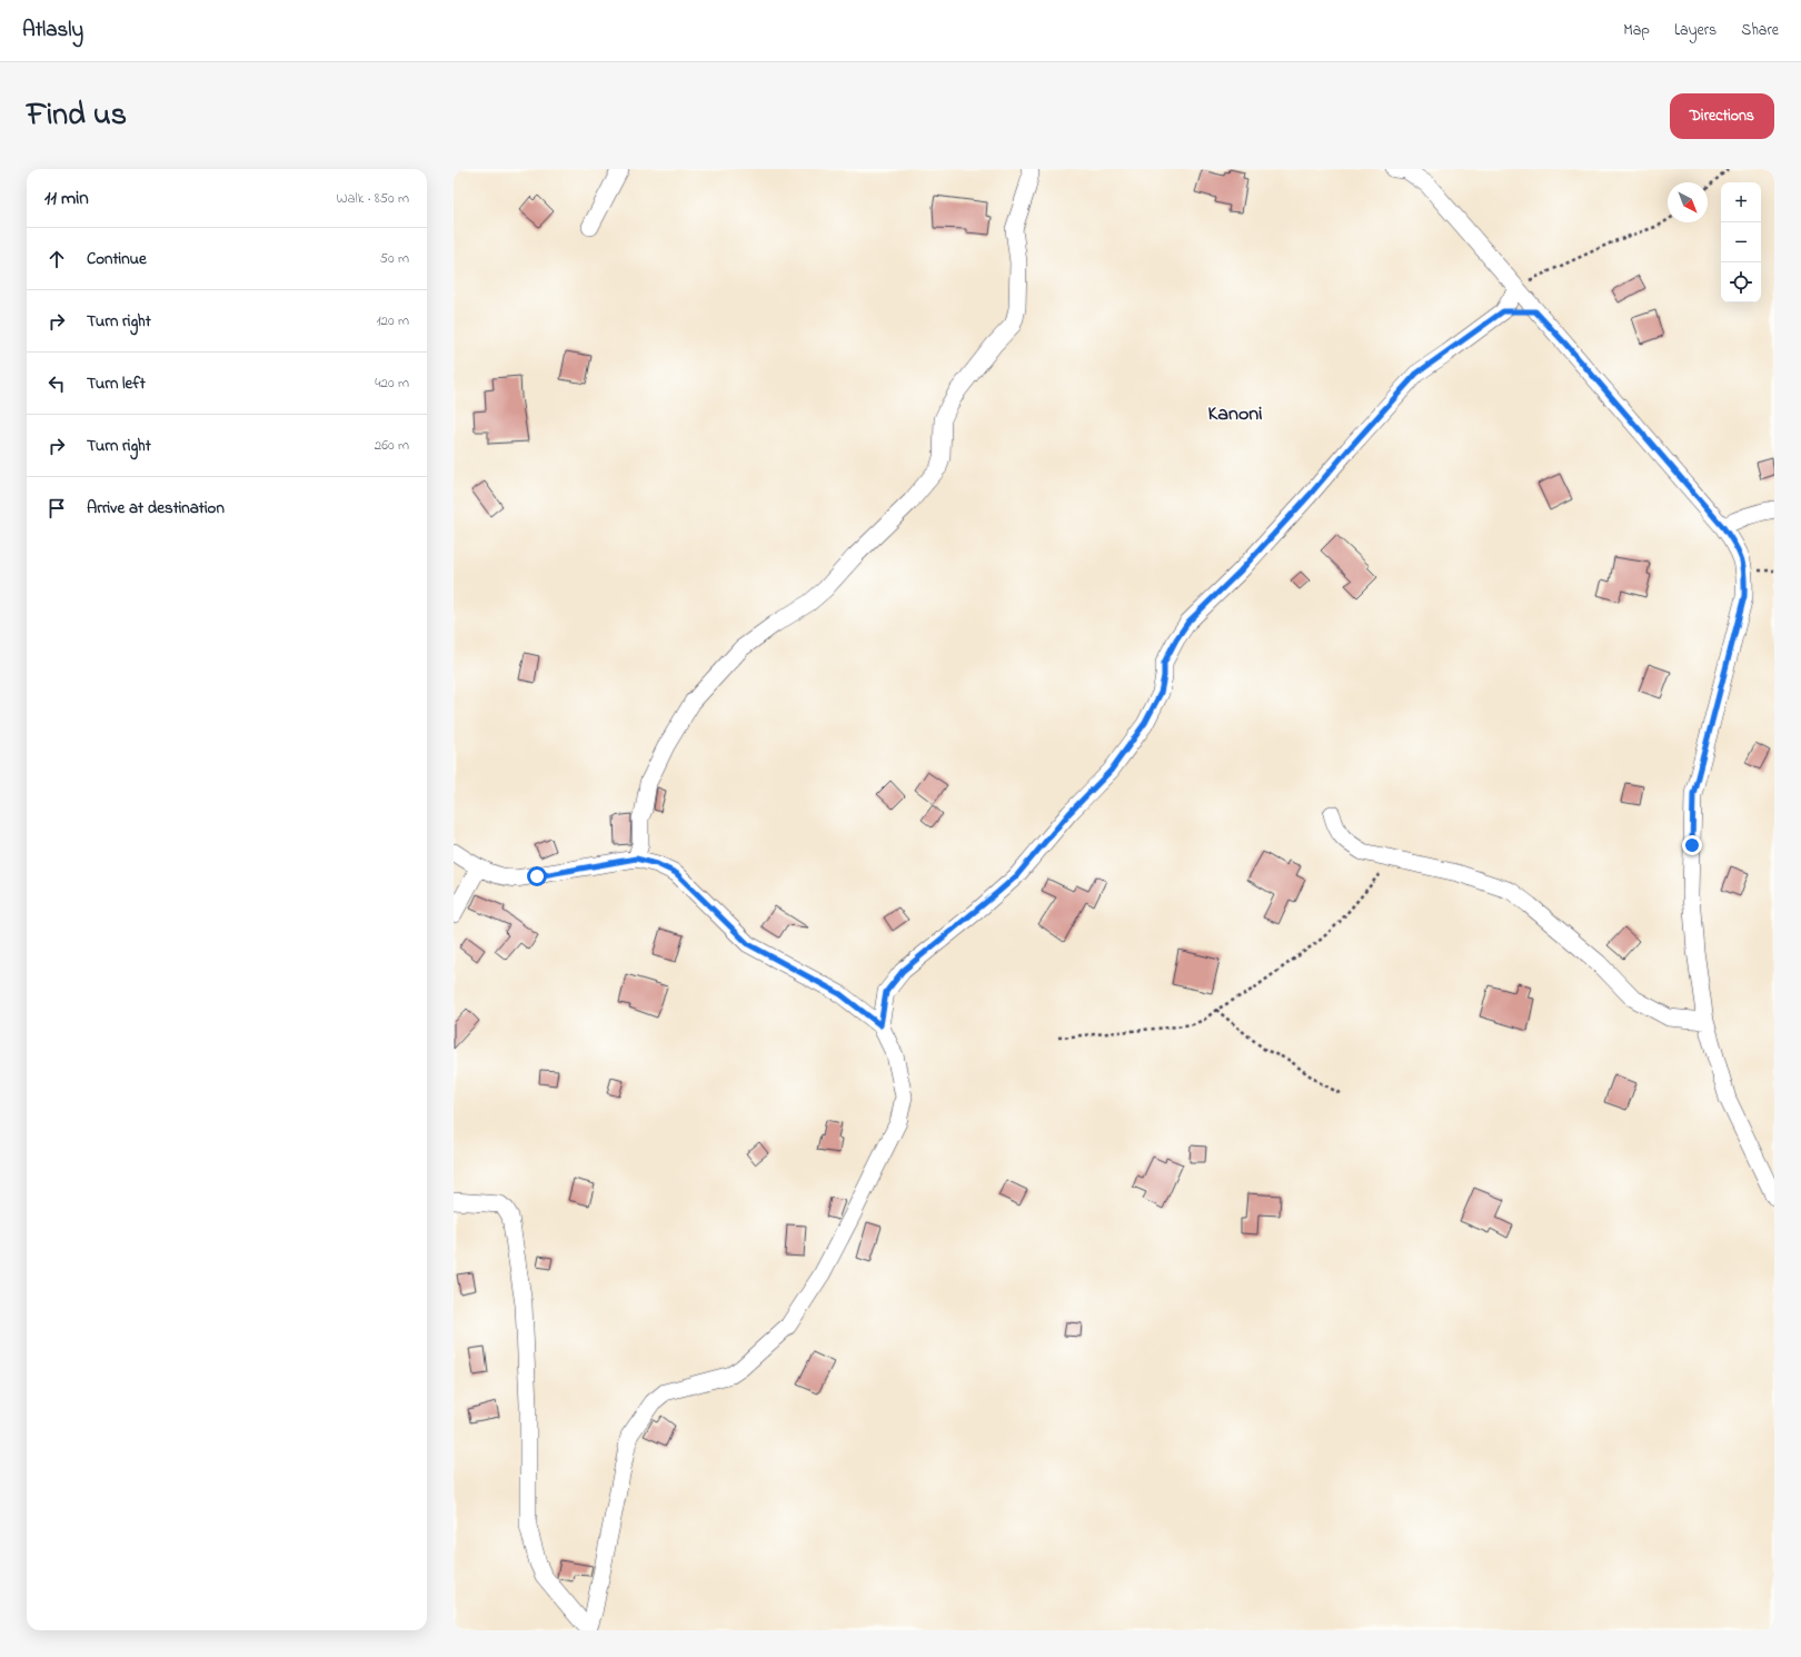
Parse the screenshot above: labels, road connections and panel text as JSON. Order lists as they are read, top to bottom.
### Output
{
  "districts": ["Kanoni"],
  "north": "bottom right",
  "page": {
    "header": "Atlasly",
    "nav": ["Map", "Layers", "Share"],
    "title": "Find us",
    "buttons": "Directions",
    "heading": ["11 min", "Walk · 850 m"],
    "map_buttons": ["+", "−"],
    "list": [
      ["Continue", "50 m"],
      ["Turn right", "120 m"],
      ["Turn left", "420 m"],
      ["Turn right", "260 m"],
      "Arrive at destination"
    ]
  }
}
